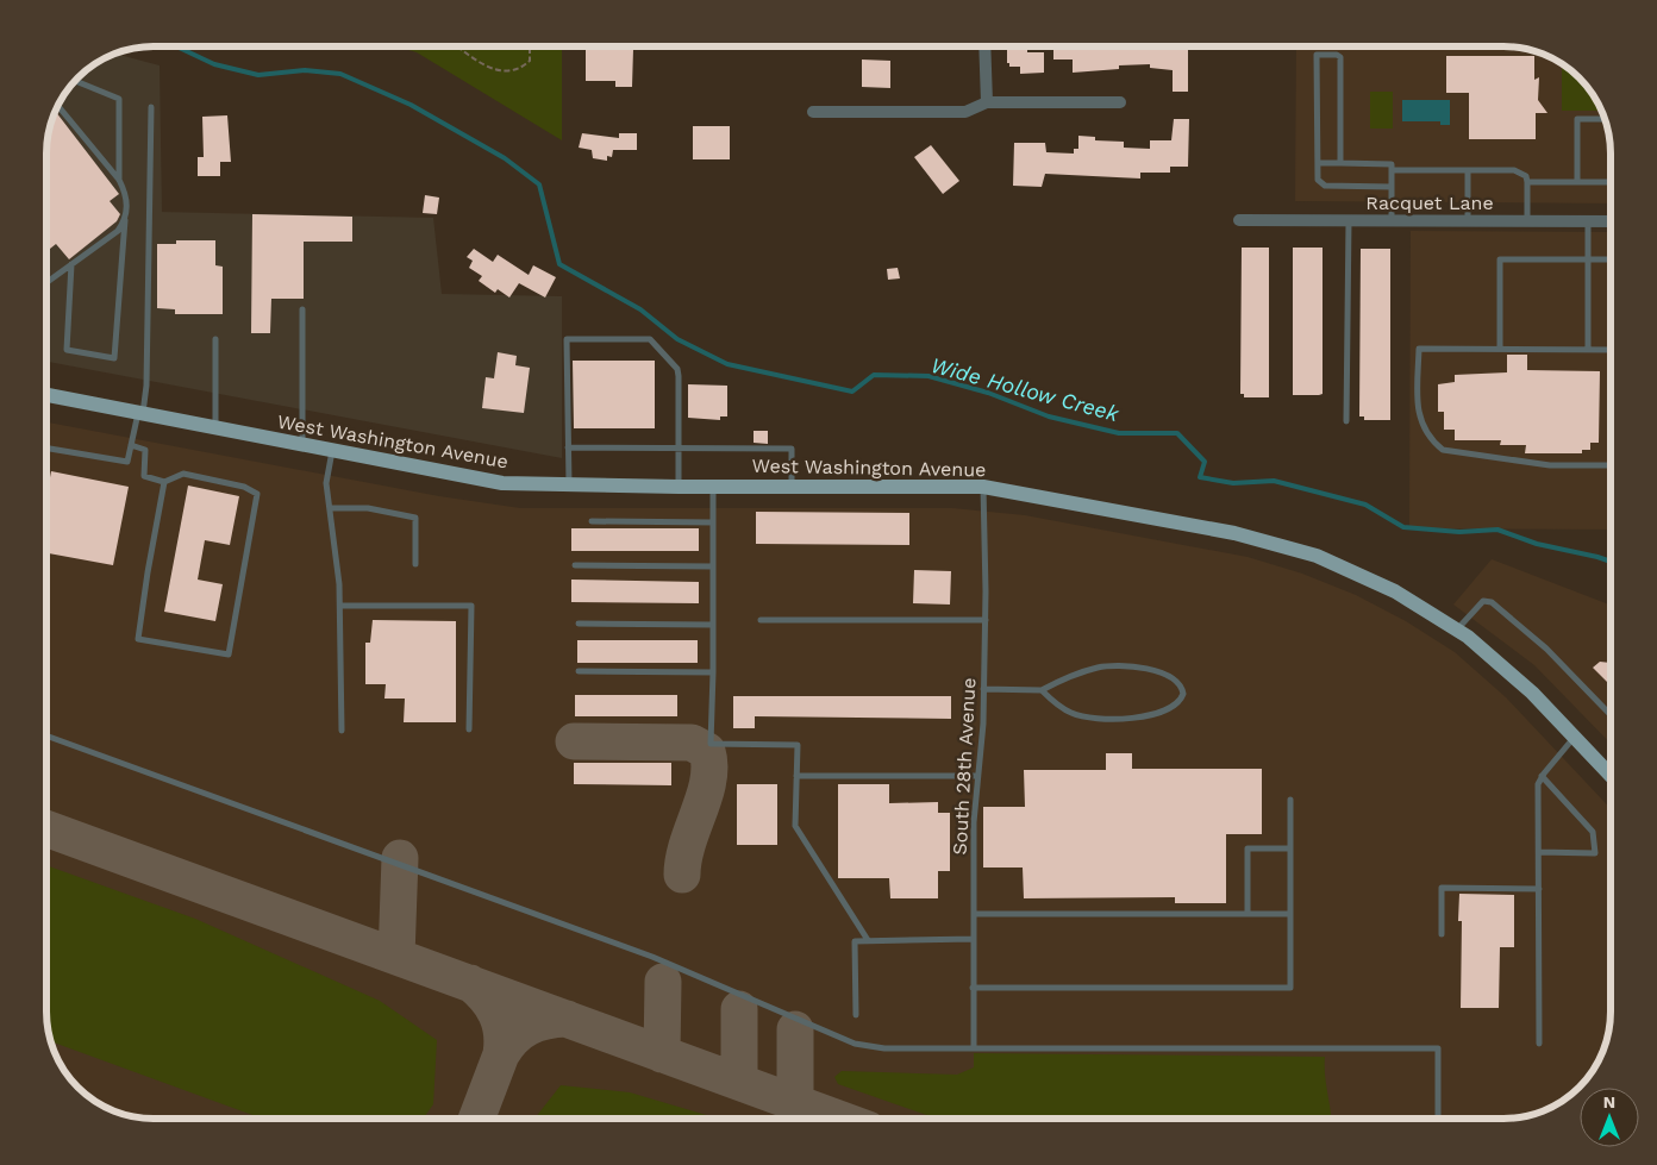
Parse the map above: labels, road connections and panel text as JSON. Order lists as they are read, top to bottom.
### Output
{
  "streets": {
    "main road": ["West Washington Avenue"],
    "street": ["Racquet Lane"],
    "lane": ["South 28th Avenue"]
  },
  "crossings": [
    ["West Washington Avenue", "South 28th Avenue"]
  ],
  "water": ["Wide Hollow Creek"],
  "north": "top"
}
